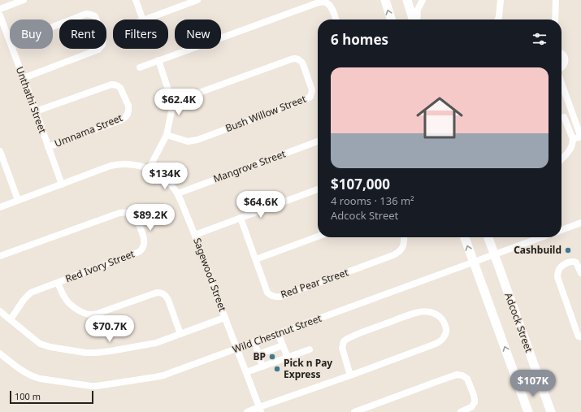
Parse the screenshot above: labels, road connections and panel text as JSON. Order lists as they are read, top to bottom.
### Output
{
  "streets": {
    "main road": ["Adcock Street"],
    "street": [
      "Unthathi Street",
      "Bush Willow Street",
      "Umnama Street",
      "Mangrove Street",
      "Red Ivory Street",
      "Sagewood Street",
      "Red Pear Street",
      "Wild Chestnut Street"
    ]
  },
  "crossings": [
    ["Unthathi Street", "Umnama Street"],
    ["Unthathi Street", "Sagewood Street"],
    ["Mangrove Street", "Sagewood Street"],
    ["Sagewood Street", "Wild Chestnut Street"],
    ["Adcock Street", "Wild Chestnut Street"]
  ],
  "places": ["Cashbuild", "BP", "Pick n Pay Express"],
  "scale_bar": "100 m",
  "page": {
    "chip": [
      "Buy",
      "Rent",
      "Filters",
      "New"
    ],
    "heading": "6 homes",
    "list": [
      {
        "name": "$107,000",
        "note": "4 rooms · 136 m² · Adcock Street"
      }
    ],
    "price": [
      "$62.4K",
      "$134K",
      "$64.6K",
      "$89.2K",
      "$70.7K",
      "$107K"
    ],
    "scale": "100 m"
  }
}
